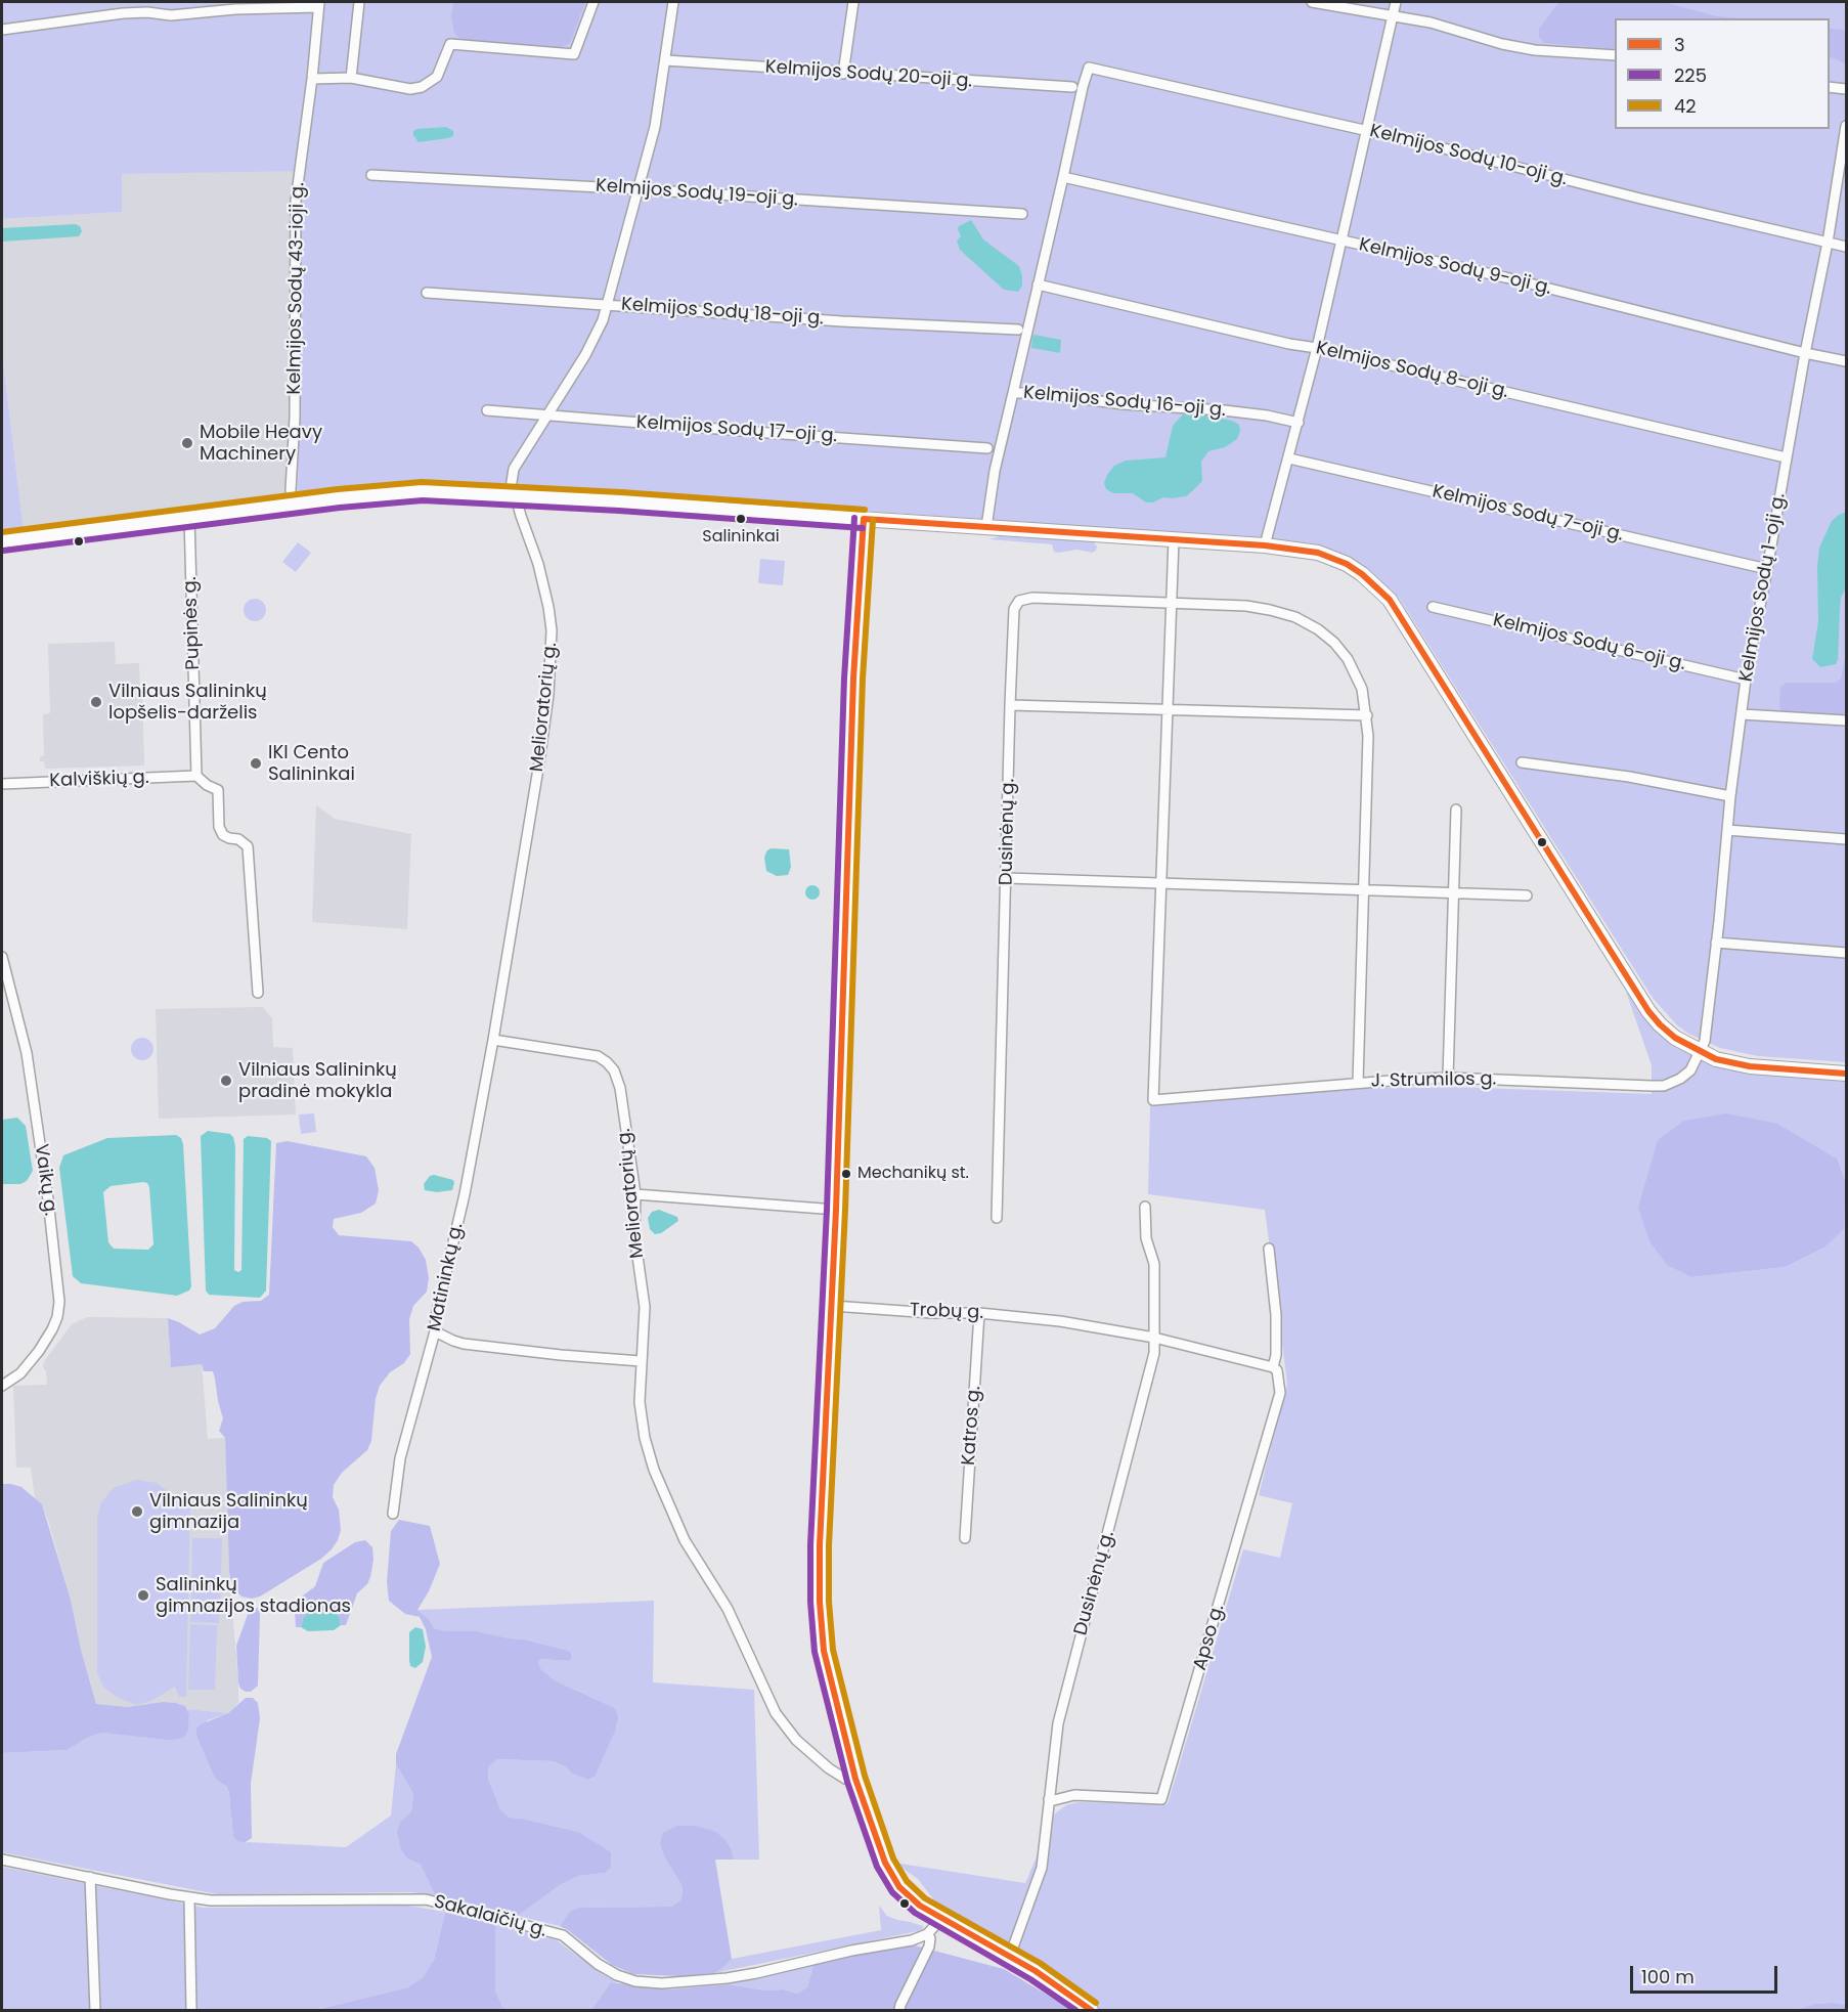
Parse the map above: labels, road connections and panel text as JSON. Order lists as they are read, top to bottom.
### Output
{
  "streets": {
    "street": [
      "Kelmijos Sodų 20-oji g.",
      "Kelmijos Sodų 10-oji g.",
      "Kelmijos Sodų 19-oji g.",
      "Kelmijos Sodų 9-oji g.",
      "Kelmijos Sodų 43-ioji g.",
      "Kelmijos Sodų 18-oji g.",
      "Kelmijos Sodų 8-oji g.",
      "Kelmijos Sodų 16-oji g.",
      "Kelmijos Sodų 17-oji g.",
      "Kelmijos Sodų 7-oji g.",
      "Kelmijos Sodų 1-oji g.",
      "Pupinės g.",
      "Kelmijos Sodų 6-oji g.",
      "Melioratorių g.",
      "Kalviškių g.",
      "Dusinėnų g.",
      "J. Strumilos g.",
      "Vaikų g.",
      "Matininkų g.",
      "Trobų g.",
      "Katros g.",
      "Apso g.",
      "Sakalaičių g."
    ]
  },
  "crossings": [
    ["Kelmijos Sodų 10-oji g.", "Kelmijos Sodų 9-oji g."],
    ["Kelmijos Sodų 10-oji g.", "Kelmijos Sodų 1-oji g."],
    ["Kelmijos Sodų 9-oji g.", "Kelmijos Sodų 1-oji g."],
    ["Kelmijos Sodų 8-oji g.", "Kelmijos Sodų 1-oji g."],
    ["Kelmijos Sodų 7-oji g.", "Kelmijos Sodų 1-oji g."],
    ["Kelmijos Sodų 1-oji g.", "Kelmijos Sodų 6-oji g."],
    ["Kelmijos Sodų 1-oji g.", "J. Strumilos g."],
    ["Pupinės g.", "Kalviškių g."],
    ["Melioratorių g.", "Matininkų g."],
    ["Dusinėnų g.", "J. Strumilos g."],
    ["Dusinėnų g.", "Trobų g."],
    ["Dusinėnų g.", "Apso g."],
    ["Trobų g.", "Katros g."]
  ],
  "places": [
    "Mobile Heavy Machinery",
    "Salininkai",
    "Vilniaus Salininkų lopšelis-darželis",
    "IKI Cento Salininkai",
    "Vilniaus Salininkų pradinė mokykla",
    "Mechanikų st.",
    "Vilniaus Salininkų gimnazija",
    "Salininkų gimnazijos stadionas"
  ],
  "lines": ["transit line 42", "transit line 225", "transit line 3"],
  "legend": ["3", "225", "42"],
  "scale_bar": "100 m"
}
